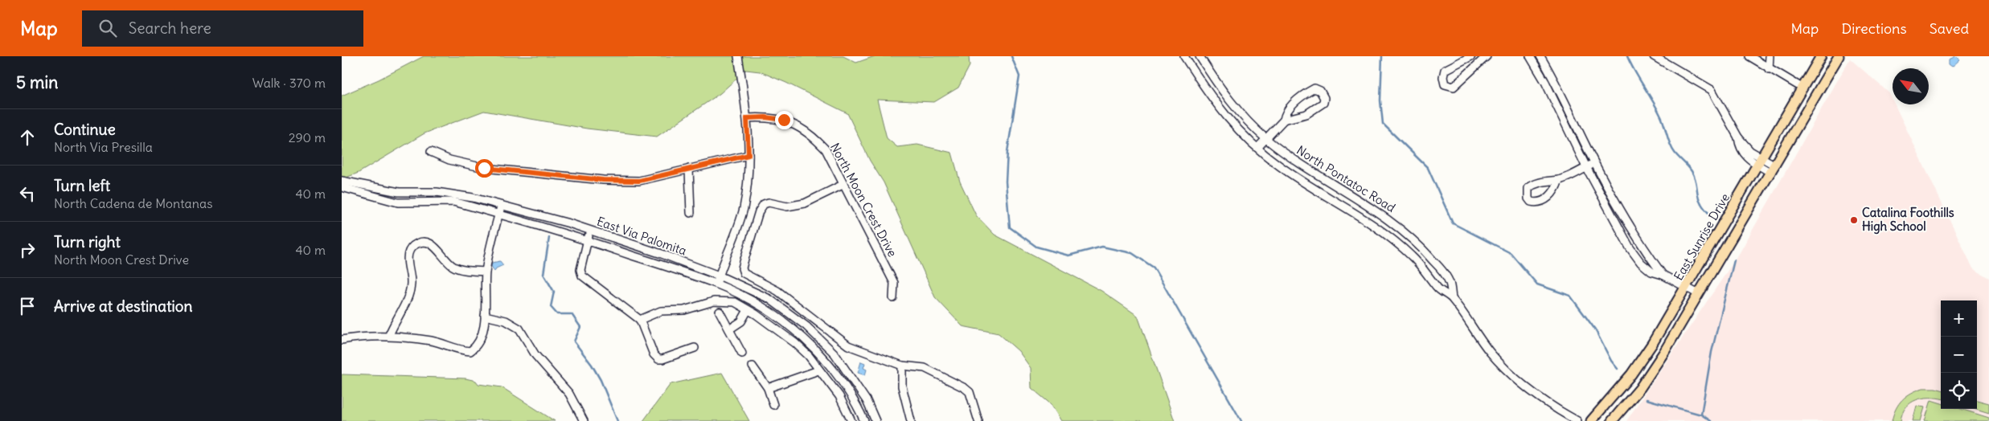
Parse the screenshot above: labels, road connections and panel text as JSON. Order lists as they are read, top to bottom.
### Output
{
  "streets": {
    "main road": ["East Sunrise Drive"],
    "street": ["North Pontatoc Road", "North Moon Crest Drive", "East Via Palomita"]
  },
  "places": ["Catalina Foothills High School"],
  "north": "top left",
  "page": {
    "header": "Map",
    "search": "Search here",
    "nav": ["Map", "Directions", "Saved"],
    "heading": ["5 min", "Walk · 370 m"],
    "list": [
      ["Continue", "North Via Presilla", "290 m"],
      ["Turn left", "North Cadena de Montanas", "40 m"],
      ["Turn right", "North Moon Crest Drive", "40 m"],
      "Arrive at destination"
    ],
    "map_buttons": ["+", "−"]
  }
}
